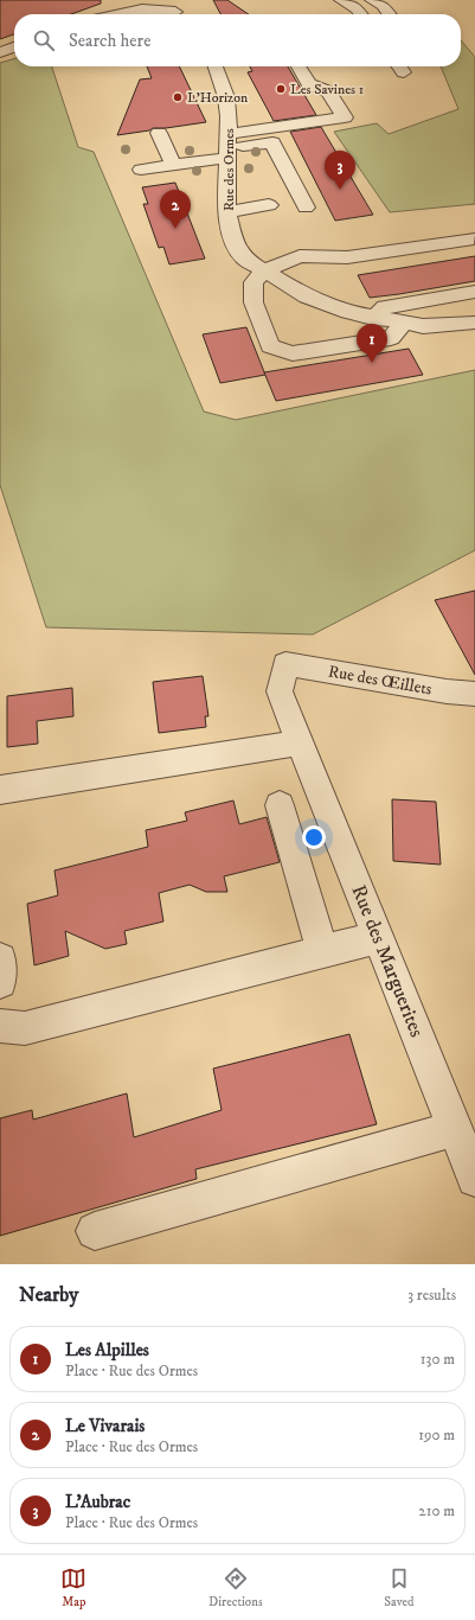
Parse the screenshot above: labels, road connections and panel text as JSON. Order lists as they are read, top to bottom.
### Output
{
  "streets": {
    "street": ["Rue des Ormes", "Rue des Œillets", "Rue des Marguerites"]
  },
  "crossings": [
    ["Rue des Œillets", "Rue des Marguerites"]
  ],
  "places": ["Les Savines 1", "L'Horizon"],
  "page": {
    "search": "Search here",
    "pins": ["3", "2", "1"],
    "heading": ["Nearby", "3 results"],
    "list": [
      {
        "mark": "1",
        "name": "Les Alpilles",
        "note": "Place · Rue des Ormes",
        "value": "130 m"
      },
      {
        "mark": "2",
        "name": "Le Vivarais",
        "note": "Place · Rue des Ormes",
        "value": "190 m"
      },
      {
        "mark": "3",
        "name": "L'Aubrac",
        "note": "Place · Rue des Ormes",
        "value": "210 m"
      }
    ],
    "nav": ["Map", "Directions", "Saved"]
  }
}
